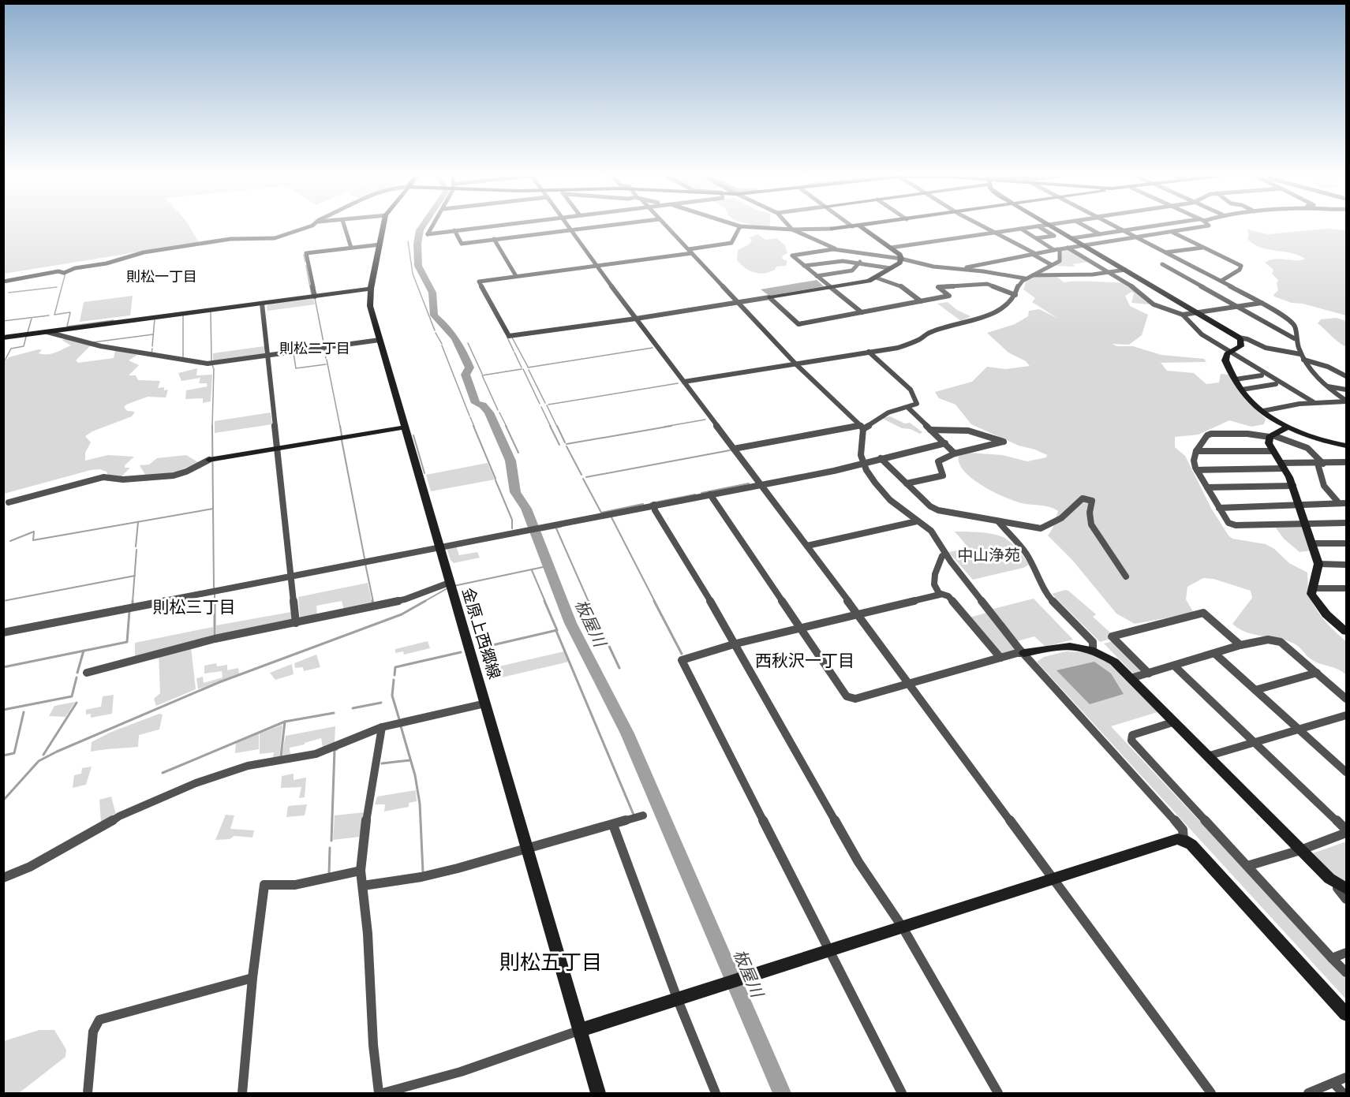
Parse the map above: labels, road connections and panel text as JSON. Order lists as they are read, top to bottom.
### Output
{
  "streets": {
    "street": ["金原上西郷線"]
  },
  "districts": [
    "則松一丁目",
    "則松二丁目",
    "則松三丁目",
    "西秋沢一丁目",
    "則松五丁目"
  ],
  "water": ["板屋川"],
  "parks": ["中山浄苑"]
}
